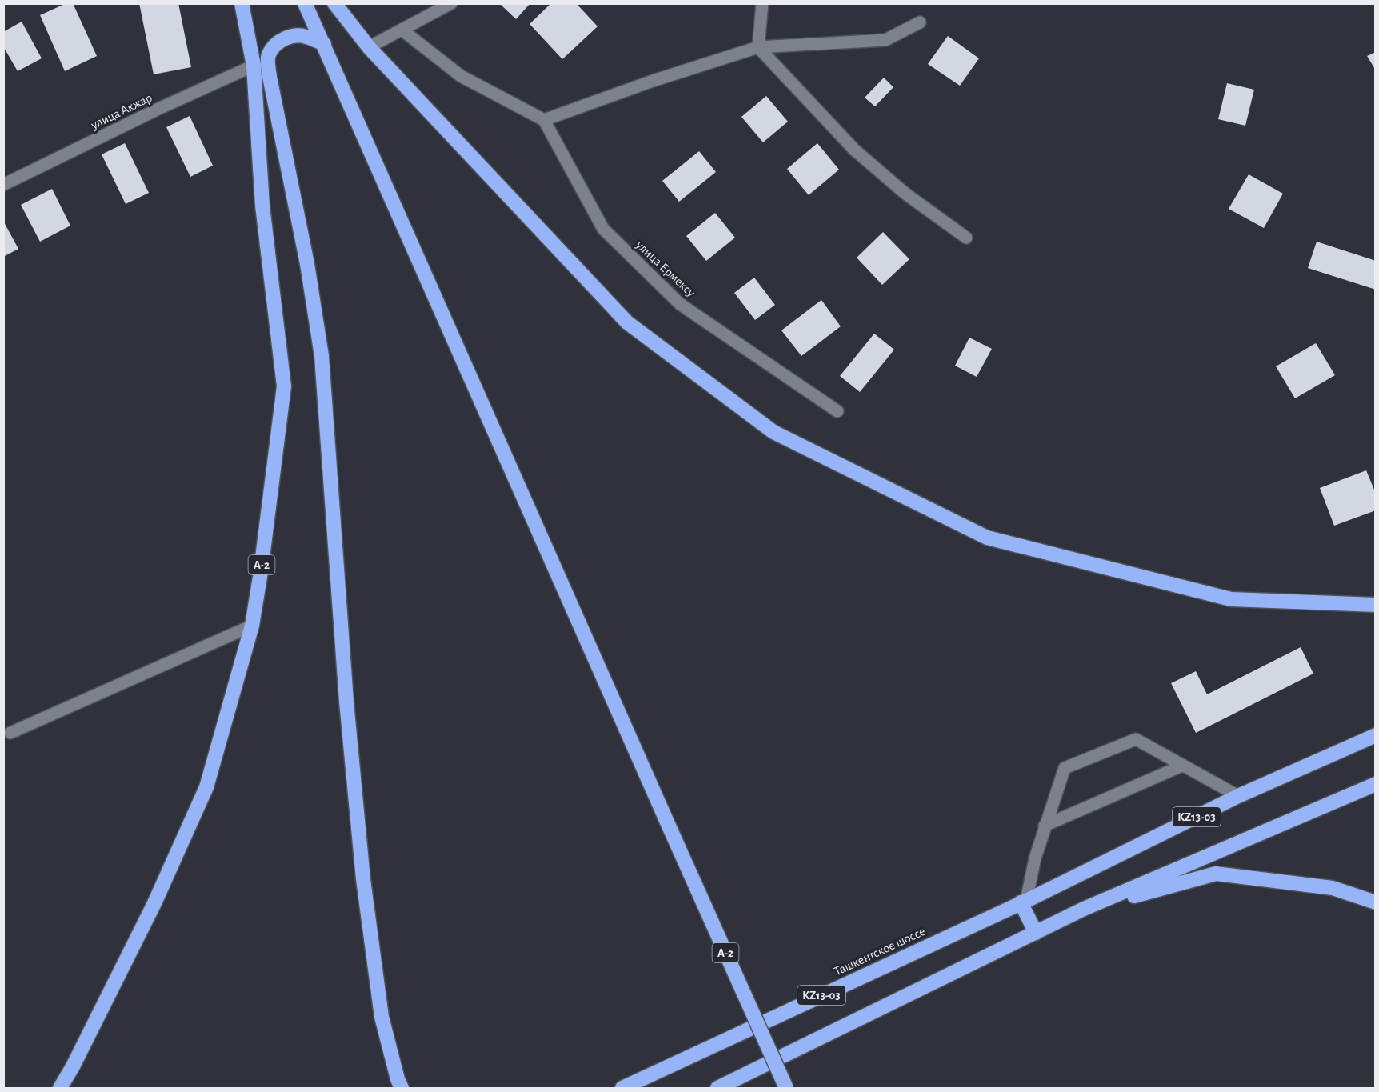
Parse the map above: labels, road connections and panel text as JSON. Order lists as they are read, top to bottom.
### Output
{
  "streets": {
    "highway": ["A-2", "KZ13-03", "Ташкентское шоссе"],
    "street": ["улица Акжар", "улица Ермексу"]
  },
  "crossings": [
    ["улица Акжар", "A-2"],
    ["KZ13-03", "Ташкентское шоссе"]
  ]
}
